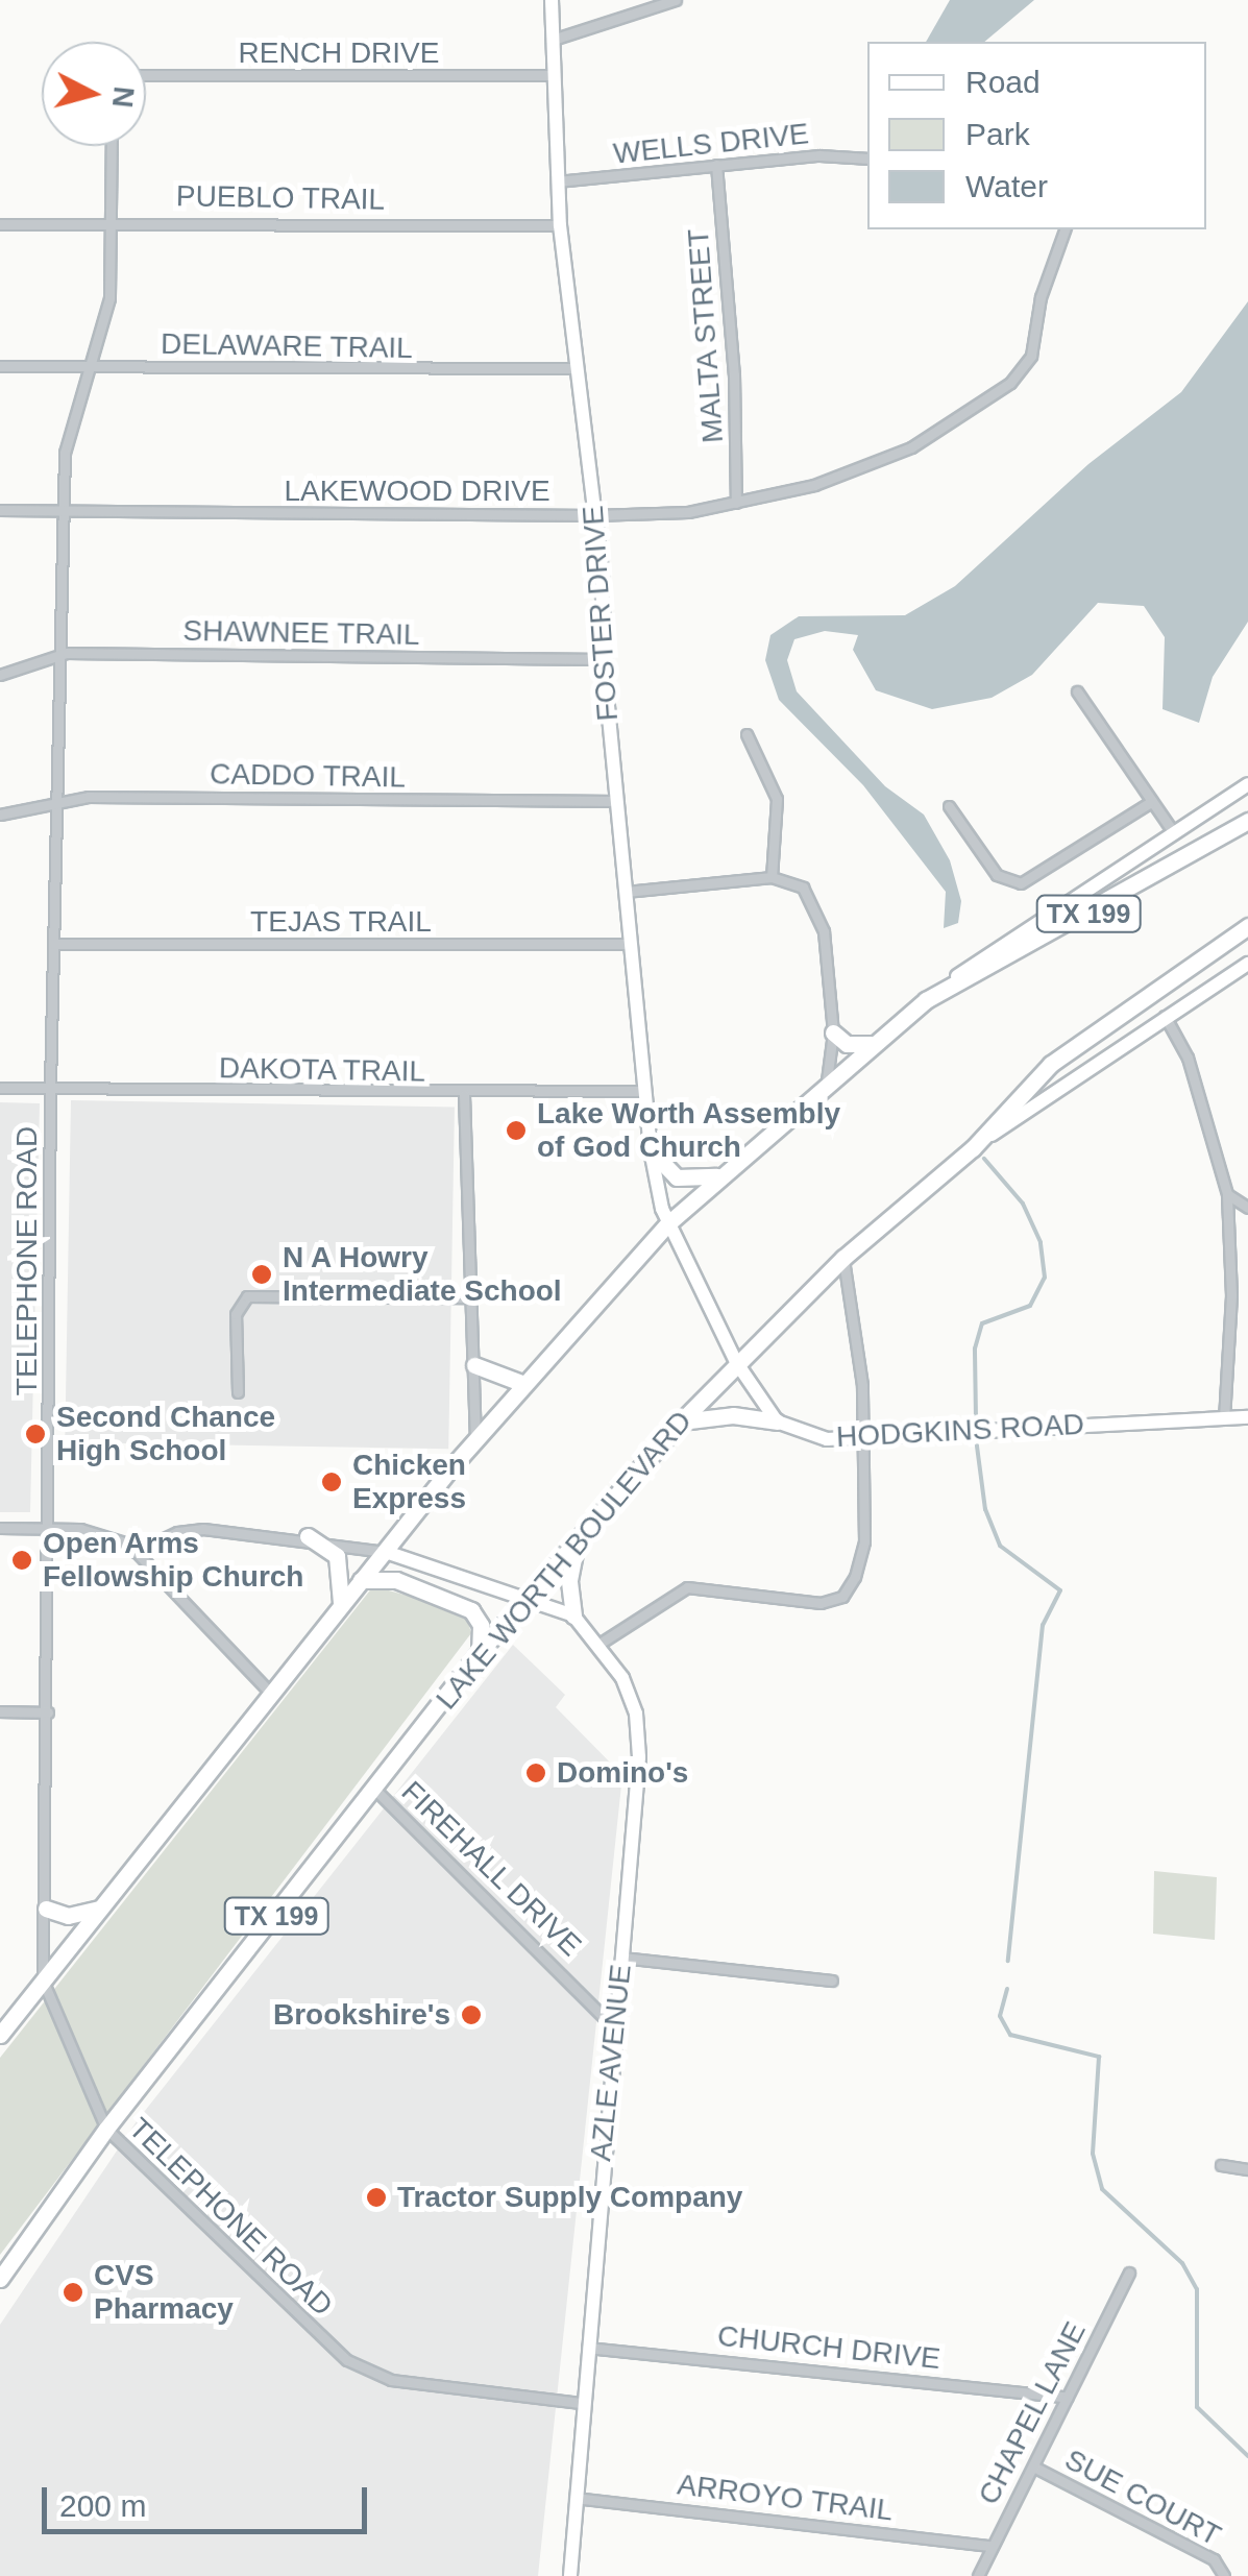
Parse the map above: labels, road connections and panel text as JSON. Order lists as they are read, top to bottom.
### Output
{
  "streets": {
    "highway": ["TX 199", "LAKE WORTH BOULEVARD"],
    "street": [
      "RENCH DRIVE",
      "WELLS DRIVE",
      "PUEBLO TRAIL",
      "MALTA STREET",
      "DELAWARE TRAIL",
      "LAKEWOOD DRIVE",
      "FOSTER DRIVE",
      "SHAWNEE TRAIL",
      "CADDO TRAIL",
      "TEJAS TRAIL",
      "DAKOTA TRAIL",
      "TELEPHONE ROAD",
      "HODGKINS ROAD",
      "FIREHALL DRIVE",
      "AZLE AVENUE",
      "CHURCH DRIVE",
      "CHAPEL LANE",
      "ARROYO TRAIL",
      "SUE COURT"
    ]
  },
  "crossings": [
    ["RENCH DRIVE", "FOSTER DRIVE"],
    ["WELLS DRIVE", "MALTA STREET"],
    ["WELLS DRIVE", "FOSTER DRIVE"],
    ["PUEBLO TRAIL", "FOSTER DRIVE"],
    ["PUEBLO TRAIL", "TELEPHONE ROAD"],
    ["MALTA STREET", "LAKEWOOD DRIVE"],
    ["DELAWARE TRAIL", "FOSTER DRIVE"],
    ["DELAWARE TRAIL", "TELEPHONE ROAD"],
    ["LAKEWOOD DRIVE", "FOSTER DRIVE"],
    ["LAKEWOOD DRIVE", "TELEPHONE ROAD"],
    ["FOSTER DRIVE", "SHAWNEE TRAIL"],
    ["FOSTER DRIVE", "CADDO TRAIL"],
    ["FOSTER DRIVE", "TX 199"],
    ["FOSTER DRIVE", "TEJAS TRAIL"],
    ["FOSTER DRIVE", "DAKOTA TRAIL"],
    ["SHAWNEE TRAIL", "TELEPHONE ROAD"],
    ["CADDO TRAIL", "TELEPHONE ROAD"],
    ["TX 199", "TELEPHONE ROAD"],
    ["TX 199", "LAKE WORTH BOULEVARD"],
    ["TX 199", "AZLE AVENUE"],
    ["TEJAS TRAIL", "TELEPHONE ROAD"],
    ["DAKOTA TRAIL", "TELEPHONE ROAD"],
    ["TELEPHONE ROAD", "LAKE WORTH BOULEVARD"],
    ["TELEPHONE ROAD", "AZLE AVENUE"],
    ["LAKE WORTH BOULEVARD", "FIREHALL DRIVE"],
    ["LAKE WORTH BOULEVARD", "AZLE AVENUE"],
    ["FIREHALL DRIVE", "AZLE AVENUE"],
    ["AZLE AVENUE", "CHURCH DRIVE"],
    ["AZLE AVENUE", "ARROYO TRAIL"],
    ["CHURCH DRIVE", "CHAPEL LANE"],
    ["CHAPEL LANE", "ARROYO TRAIL"],
    ["CHAPEL LANE", "SUE COURT"]
  ],
  "places": [
    "Lake Worth Assembly of God Church",
    "N A Howry Intermediate School",
    "Second Chance High School",
    "Chicken Express",
    "Open Arms Fellowship Church",
    "Domino's",
    "Brookshire's",
    "Tractor Supply Company",
    "CVS Pharmacy"
  ],
  "legend": ["Road", "Park", "Water"],
  "scale_bar": "200 m",
  "north": "right"
}
